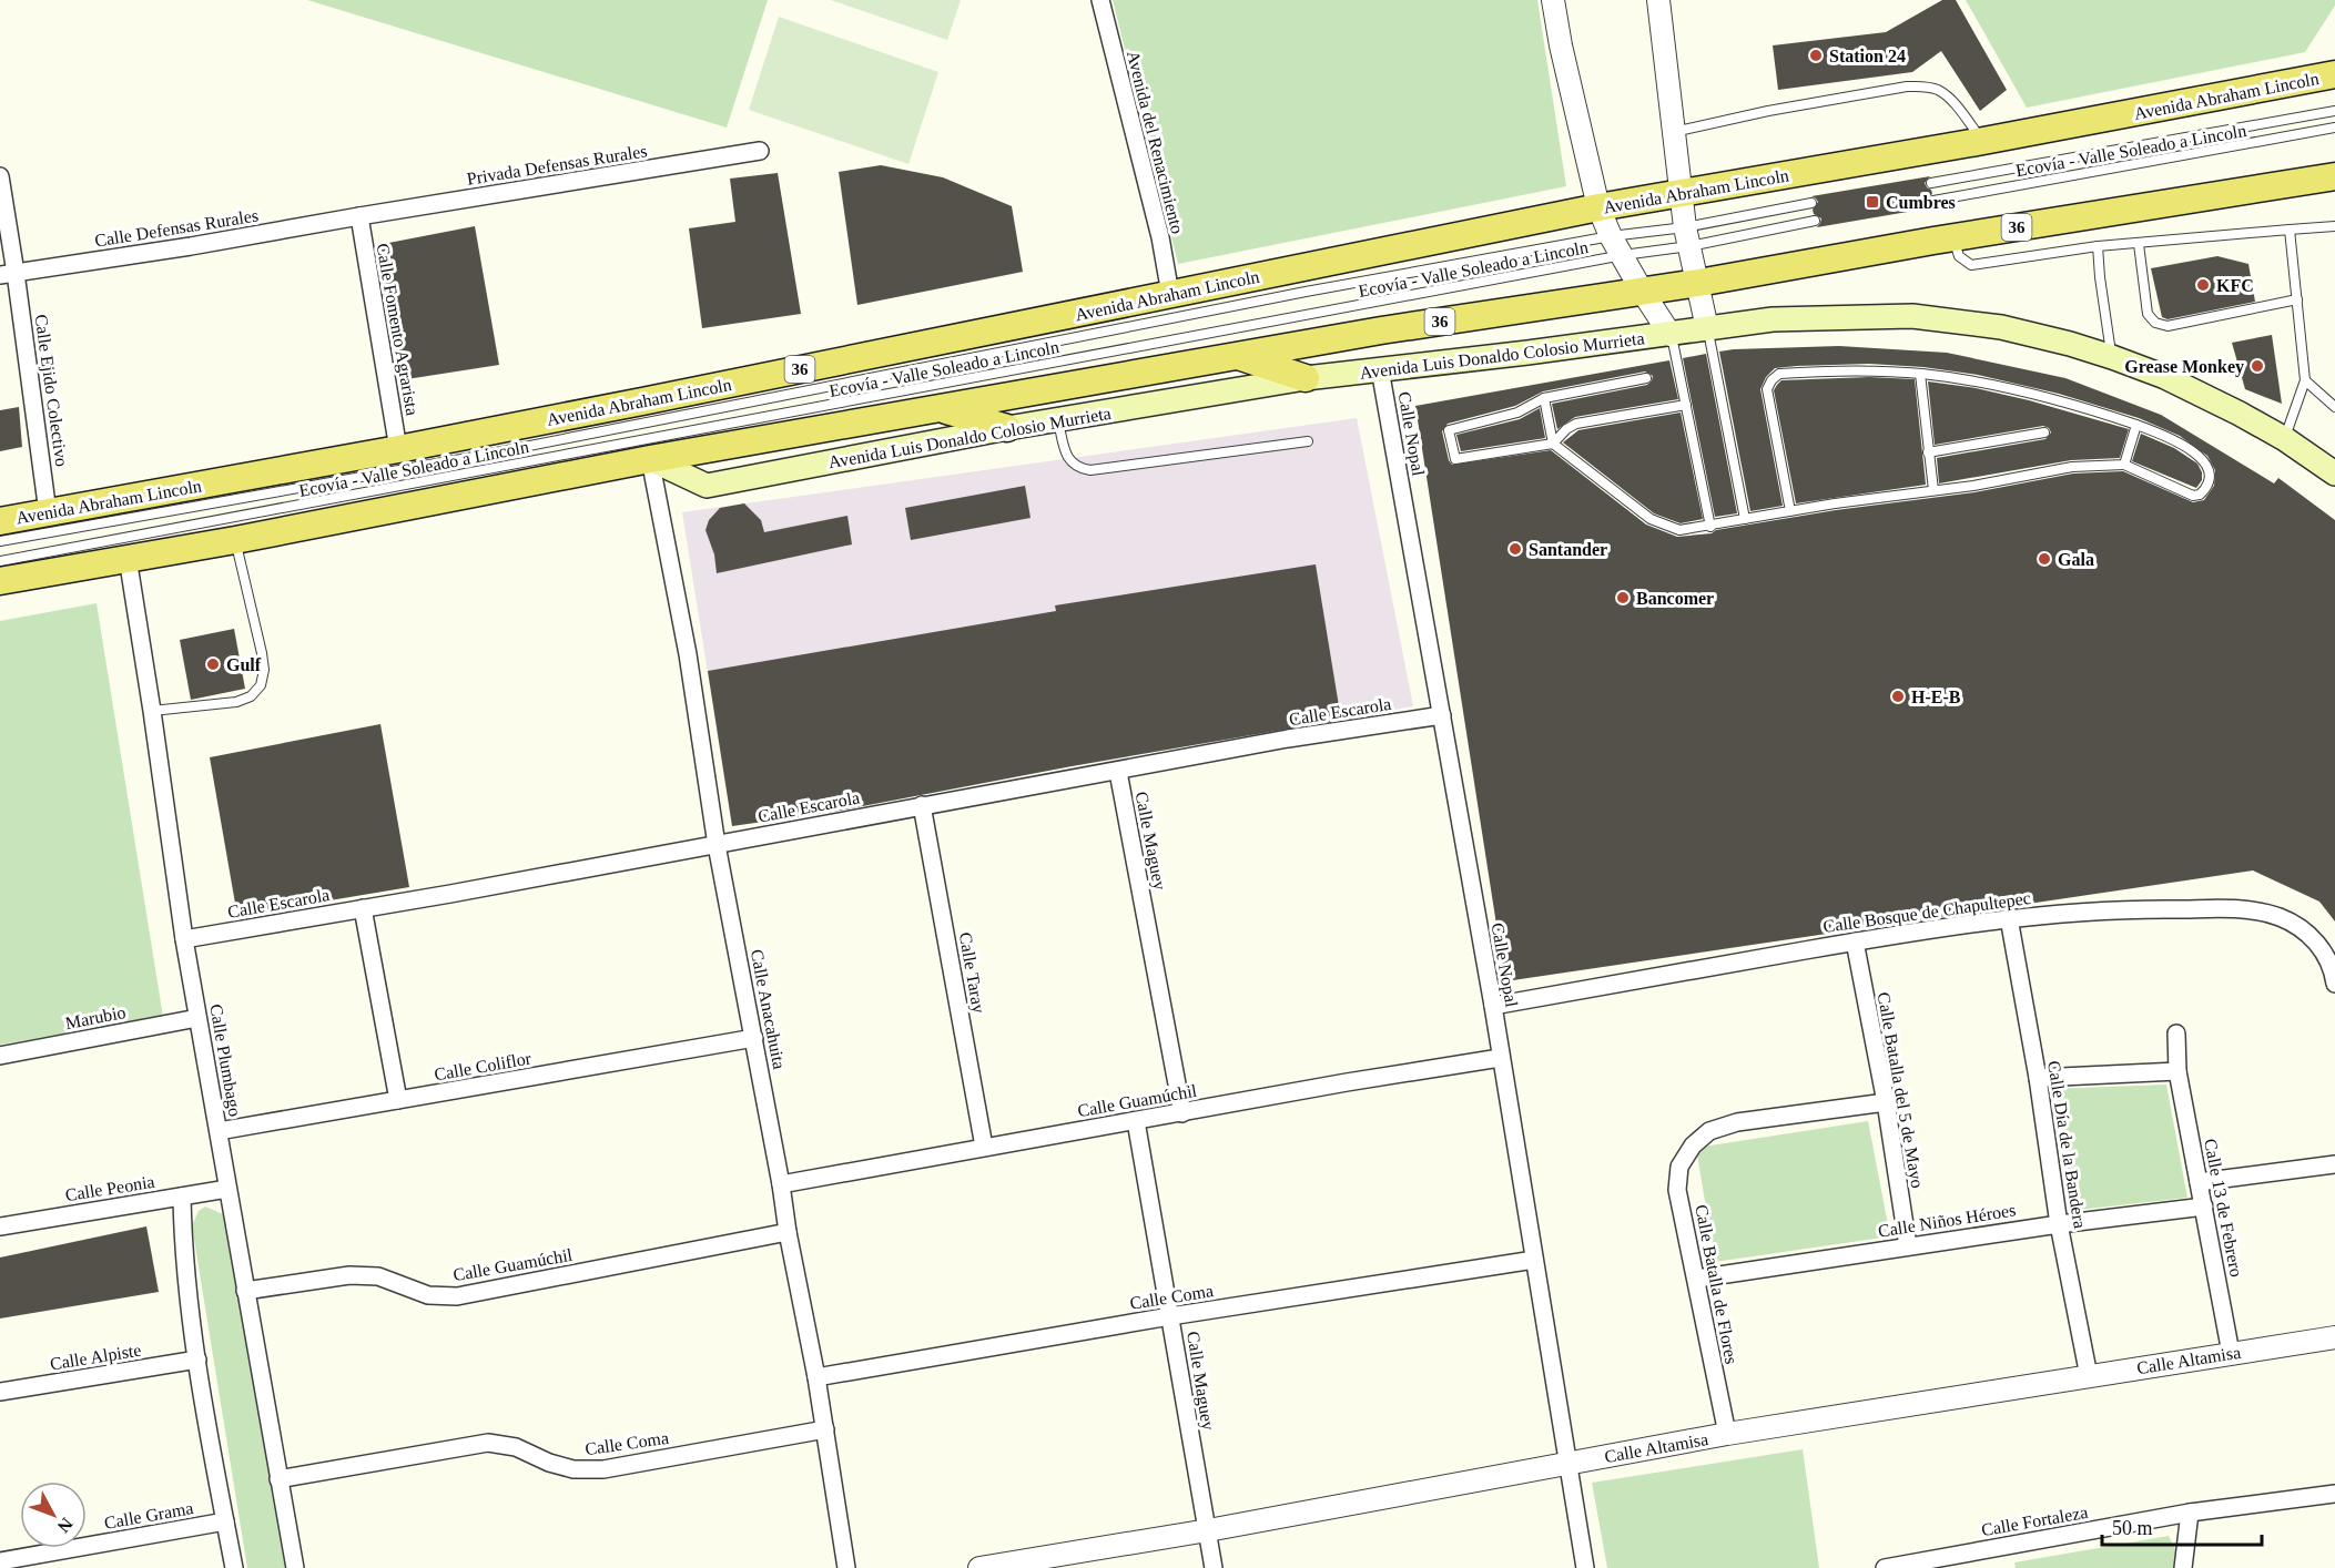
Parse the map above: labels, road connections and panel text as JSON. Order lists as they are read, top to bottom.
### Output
{
  "streets": {
    "main road": ["Avenida Abraham Lincoln", "36", "Avenida Luis Donaldo Colosio Murrieta"],
    "street": [
      "Avenida del Renacimiento",
      "Privada Defensas Rurales",
      "Calle Defensas Rurales",
      "Calle Fomento Agrarista",
      "Calle Ejido Colectivo",
      "Calle Nopal",
      "Calle Escarola",
      "Calle Maguey",
      "Calle Bosque de Chapultepec",
      "Calle Taray",
      "Calle Anacahuita",
      "Marubio",
      "Calle Plumbago",
      "Calle Coliflor",
      "Calle Batalla del 5 de Mayo",
      "Calle Guamúchil",
      "Calle Día de la Bandera",
      "Calle Peonia",
      "Calle 13 de Febrero",
      "Calle Niños Héroes",
      "Calle Batalla de Flores",
      "Calle Coma",
      "Calle Alpiste",
      "Calle Altamisa",
      "Calle Grama",
      "Calle Fortaleza"
    ],
    "lane": ["Ecovía - Valle Soleado a Lincoln"]
  },
  "crossings": [
    ["Avenida Abraham Lincoln", "Avenida del Renacimiento"],
    ["Avenida Abraham Lincoln", "Calle Fomento Agrarista"],
    ["Avenida Abraham Lincoln", "Calle Ejido Colectivo"],
    ["Privada Defensas Rurales", "Calle Defensas Rurales"],
    ["Privada Defensas Rurales", "Calle Fomento Agrarista"],
    ["Calle Defensas Rurales", "Calle Fomento Agrarista"],
    ["Calle Defensas Rurales", "Calle Ejido Colectivo"],
    ["36", "Avenida Luis Donaldo Colosio Murrieta"],
    ["36", "Calle Anacahuita"],
    ["36", "Calle Plumbago"],
    ["Avenida Luis Donaldo Colosio Murrieta", "Calle Nopal"],
    ["Avenida Luis Donaldo Colosio Murrieta", "Calle Anacahuita"],
    ["Calle Nopal", "Calle Escarola"],
    ["Calle Nopal", "Calle Bosque de Chapultepec"],
    ["Calle Nopal", "Calle Guamúchil"],
    ["Calle Nopal", "Calle Coma"],
    ["Calle Nopal", "Calle Altamisa"],
    ["Calle Escarola", "Calle Maguey"],
    ["Calle Escarola", "Calle Taray"],
    ["Calle Escarola", "Calle Anacahuita"],
    ["Calle Escarola", "Calle Plumbago"],
    ["Calle Maguey", "Calle Guamúchil"],
    ["Calle Maguey", "Calle Coma"],
    ["Calle Maguey", "Calle Altamisa"],
    ["Calle Bosque de Chapultepec", "Calle Batalla del 5 de Mayo"],
    ["Calle Bosque de Chapultepec", "Calle Día de la Bandera"],
    ["Calle Taray", "Calle Guamúchil"],
    ["Calle Anacahuita", "Calle Coliflor"],
    ["Calle Anacahuita", "Calle Guamúchil"],
    ["Calle Anacahuita", "Calle Coma"],
    ["Marubio", "Calle Plumbago"],
    ["Calle Plumbago", "Calle Coliflor"],
    ["Calle Plumbago", "Calle Guamúchil"],
    ["Calle Plumbago", "Calle Peonia"],
    ["Calle Plumbago", "Calle Coma"],
    ["Calle Batalla del 5 de Mayo", "Calle Niños Héroes"],
    ["Calle Batalla del 5 de Mayo", "Calle Batalla de Flores"],
    ["Calle Día de la Bandera", "Calle Niños Héroes"],
    ["Calle Día de la Bandera", "Calle Altamisa"],
    ["Calle 13 de Febrero", "Calle Niños Héroes"],
    ["Calle 13 de Febrero", "Calle Altamisa"],
    ["Calle Niños Héroes", "Calle Batalla de Flores"],
    ["Calle Batalla de Flores", "Calle Altamisa"]
  ],
  "places": {
    "other": [
      "Station 24",
      "KFC",
      "Grease Monkey",
      "Santander",
      "Gala",
      "Bancomer",
      "Gulf",
      "H-E-B"
    ],
    "transit": ["Cumbres"]
  },
  "scale_bar": "50 m",
  "north": "bottom right"
}
